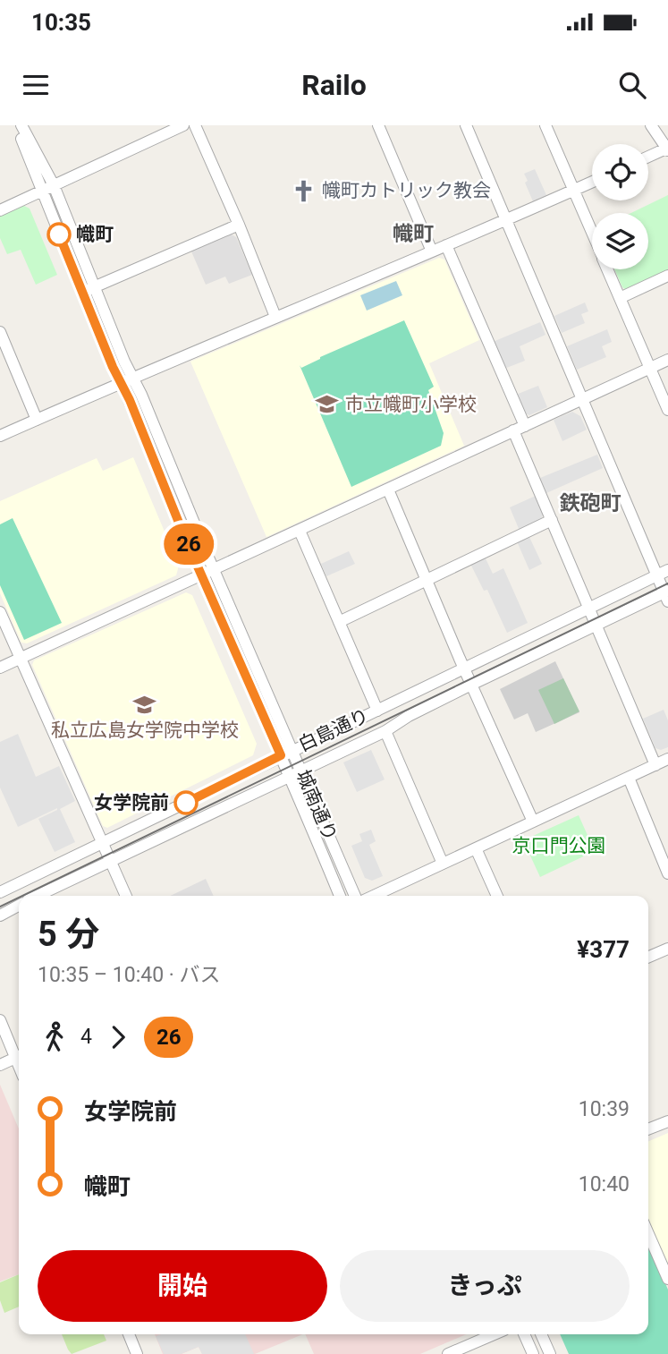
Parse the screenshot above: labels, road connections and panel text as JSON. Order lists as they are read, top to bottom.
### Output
{
  "streets": {
    "street": ["白島通り", "城南通り"]
  },
  "crossings": [
    ["白島通り", "城南通り"]
  ],
  "districts": ["幟町", "鉄砲町"],
  "parks": ["京口門公園"],
  "places": {
    "church": ["幟町カトリック教会"],
    "other": ["幟町", "女学院前"],
    "school or university": ["市立幟町小学校", "私立広島女学院中学校"]
  },
  "lines": ["bus line 26"],
  "page": {
    "status": "10:35",
    "header": "Railo",
    "on_map": "26",
    "heading": ["5 分", "10:35 – 10:40 · バス", "¥377"],
    "legs": ["4", "26"],
    "list": [
      {
        "name": "女学院前",
        "value": "10:39"
      },
      {
        "name": "幟町",
        "value": "10:40"
      }
    ],
    "buttons": ["開始", "きっぷ"]
  }
}
